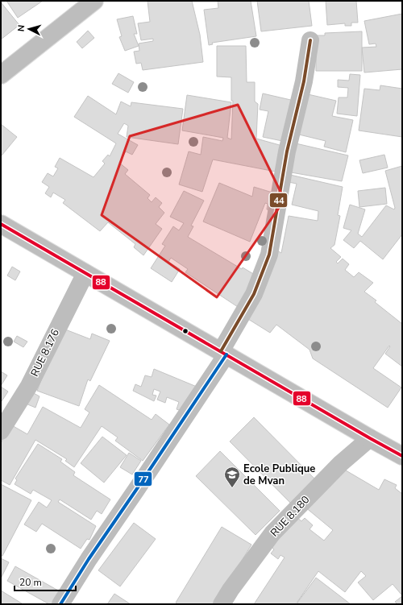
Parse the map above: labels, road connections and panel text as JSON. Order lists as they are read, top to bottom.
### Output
{
  "streets": {
    "main road": ["RUE 8.176", "RUE 8.180"]
  },
  "places": {
    "school or university": ["Ecole Publique de Mvan"]
  },
  "lines": ["transit line 44", "transit line 88", "transit line 77"],
  "scale_bar": "20 m",
  "north": "left"
}
